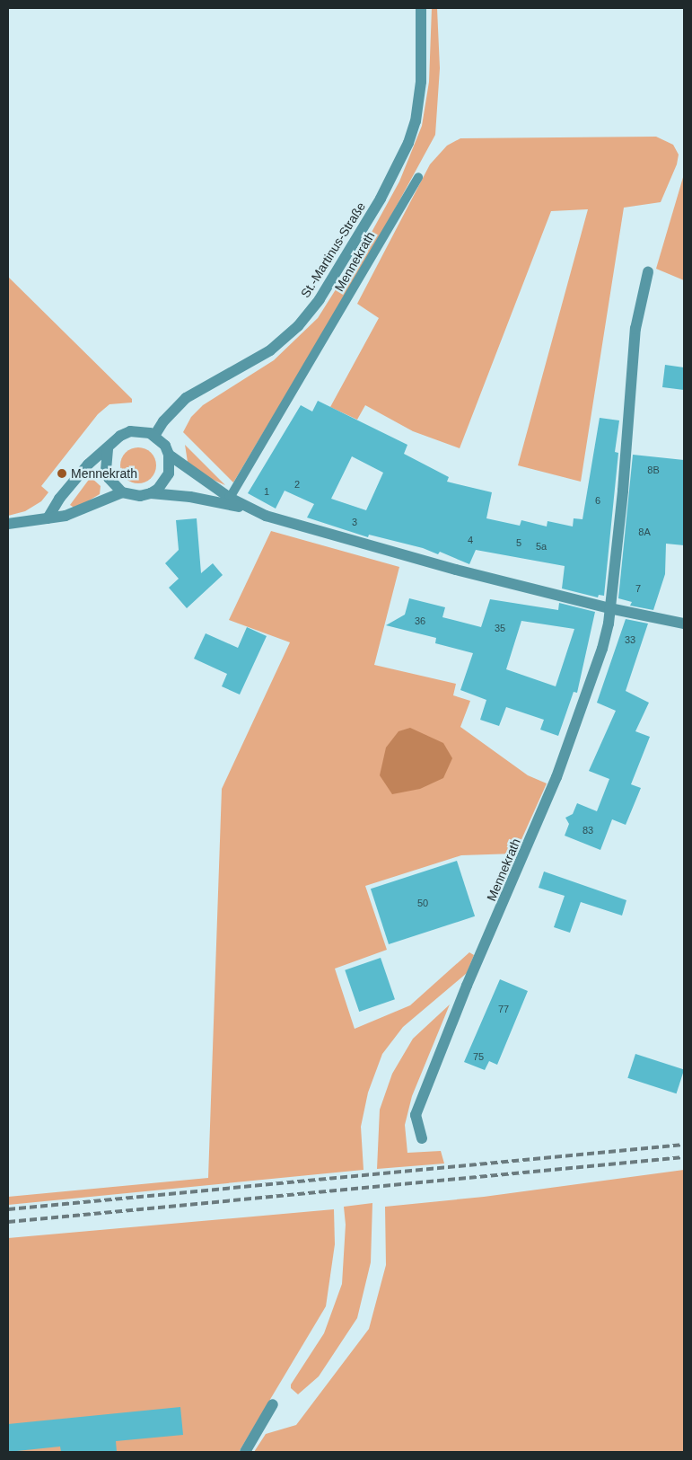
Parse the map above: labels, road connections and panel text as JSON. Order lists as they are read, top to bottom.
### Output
{
  "streets": {
    "street": ["St.-Martinus-Straße", "Mennekrath"]
  },
  "places": ["Mennekrath"],
  "house_numbers": [
    "8B",
    "2",
    "1",
    "6",
    "3",
    "8A",
    "4",
    "5",
    "5a",
    "7",
    "36",
    "35",
    "33",
    "83",
    "50",
    "77",
    "75"
  ]
}
